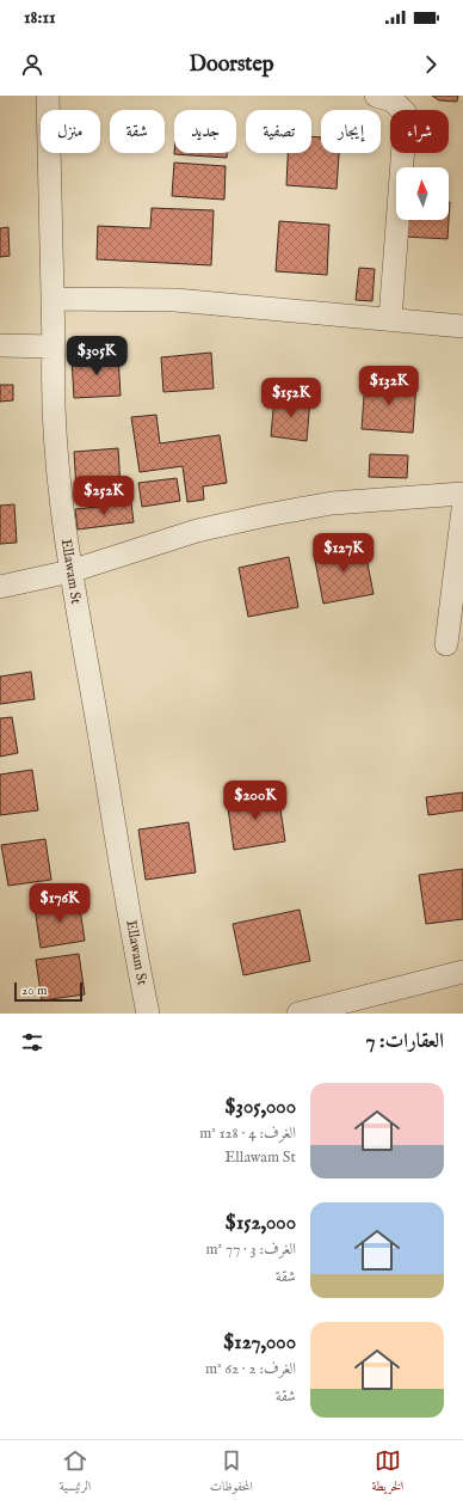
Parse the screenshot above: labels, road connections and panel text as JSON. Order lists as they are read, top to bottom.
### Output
{
  "streets": {
    "street": ["Ellawam St"]
  },
  "scale_bar": "20 m",
  "north": "top",
  "page": {
    "status": "18:11",
    "header": "Doorstep",
    "chip": [
      "شراء",
      "إيجار",
      "تصفية",
      "جديد",
      "شقة",
      "منزل"
    ],
    "price": [
      "$305K",
      "$132K",
      "$152K",
      "$252K",
      "$127K",
      "$200K",
      "$176K"
    ],
    "scale": "20 m",
    "heading": "العقارات: 7",
    "list": [
      {
        "name": "$305,000",
        "note": "الغرف: 4 · 128 m² · Ellawam St"
      },
      {
        "name": "$152,000",
        "note": "الغرف: 3 · 77 m² · شقة"
      },
      {
        "name": "$127,000",
        "note": "الغرف: 2 · 62 m² · شقة"
      }
    ],
    "tabs": ["الخريطة", "المحفوظات", "الرئيسية"]
  }
}
